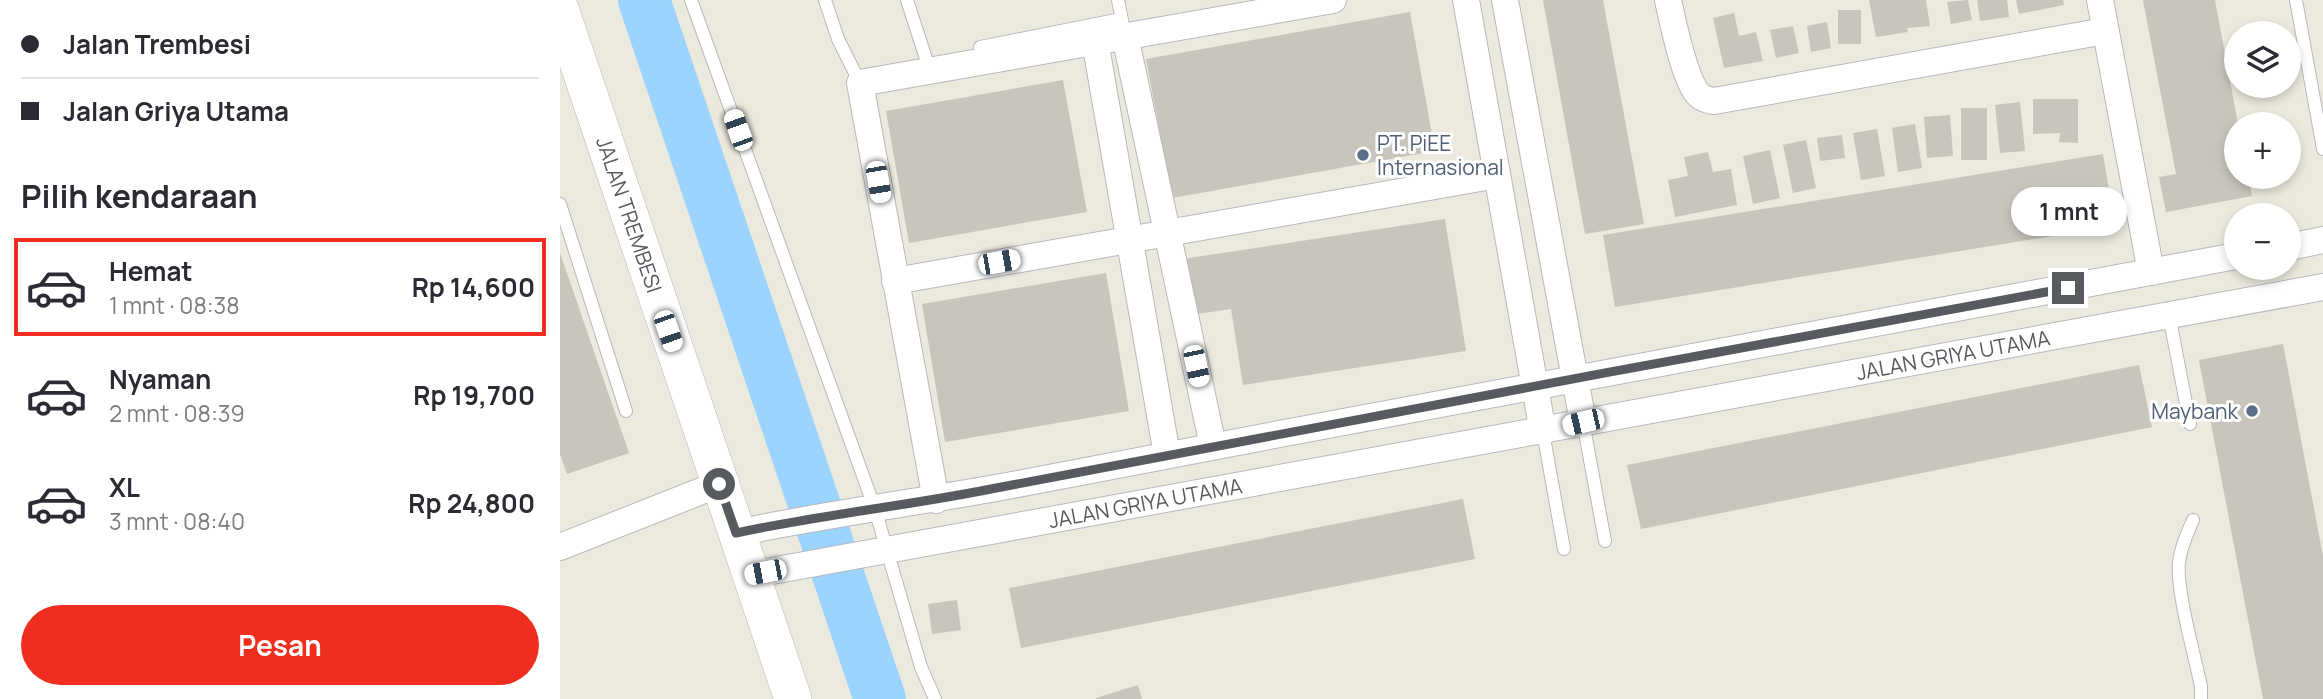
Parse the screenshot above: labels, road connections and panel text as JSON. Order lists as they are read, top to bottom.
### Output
{
  "streets": {
    "street": ["JALAN TREMBESI", "JALAN GRIYA UTAMA"]
  },
  "crossings": [
    ["JALAN TREMBESI", "JALAN GRIYA UTAMA"]
  ],
  "places": ["PT. PiEE Internasional", "Maybank"],
  "page": {
    "banner": ["Jalan Trembesi", "Jalan Griya Utama"],
    "map_buttons": ["+", "−"],
    "heading": "Pilih kendaraan",
    "bubble": "1 mnt",
    "list": [
      {
        "name": "Hemat",
        "note": "1 mnt · 08:38",
        "value": "Rp 14,600"
      },
      {
        "name": "Nyaman",
        "note": "2 mnt · 08:39",
        "value": "Rp 19,700"
      },
      {
        "name": "XL",
        "note": "3 mnt · 08:40",
        "value": "Rp 24,800"
      }
    ],
    "buttons": "Pesan"
  }
}
